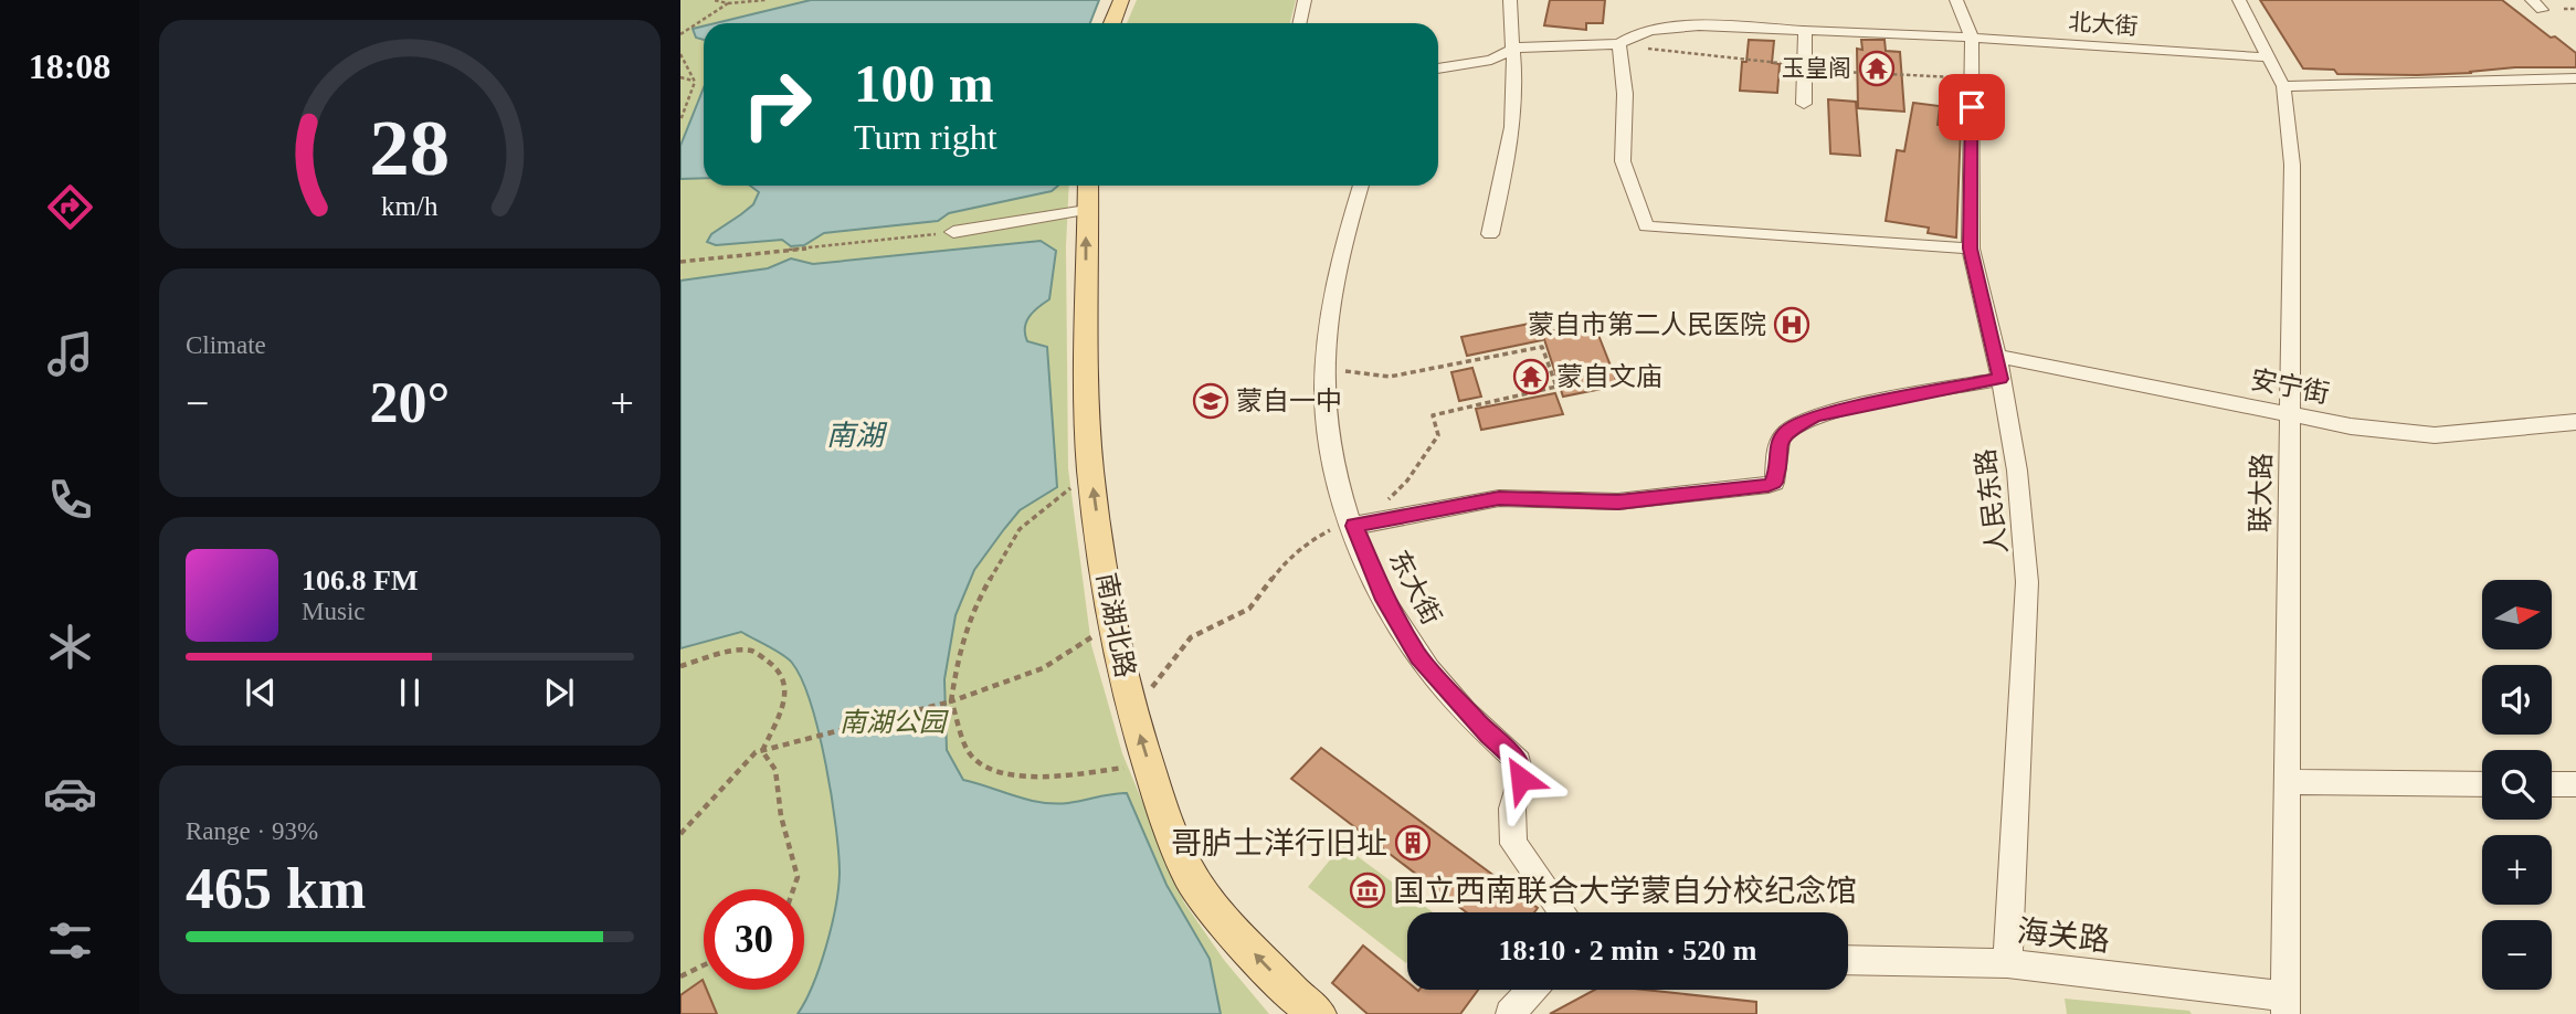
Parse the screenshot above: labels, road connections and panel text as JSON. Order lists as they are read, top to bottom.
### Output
{
  "streets": {
    "main road": ["南湖北路"],
    "street": [
      "北大街",
      "安宁街",
      "联大路",
      "人民东路",
      "东大街",
      "海关路"
    ]
  },
  "crossings": [
    ["北大街", "联大路"],
    ["北大街", "人民东路"],
    ["安宁街", "联大路"],
    ["安宁街", "人民东路"],
    ["联大路", "海关路"],
    ["人民东路", "海关路"]
  ],
  "one_way": ["南湖北路"],
  "water": ["南湖"],
  "parks": ["南湖公园"],
  "places": {
    "temple": ["玉皇阁", "蒙自文庙"],
    "hospital": ["蒙自市第二人民医院"],
    "school or university": ["蒙自一中"],
    "building": ["哥胪士洋行旧址"],
    "museum": ["国立西南联合大学蒙自分校纪念馆"]
  },
  "north": "right",
  "page": {
    "tabs": "18:08",
    "turn": ["100 m", "Turn right"],
    "tile": [
      "Climate",
      ["Range · 93%", "465 km"]
    ],
    "heat": ["−", "20°", "+"],
    "song": ["106.8 FM", "Music"],
    "map_buttons": ["+", "−"],
    "limit": "30",
    "trip": "18:10 · 2 min · 520 m",
    "gauge": ["28", "km/h"]
  }
}
